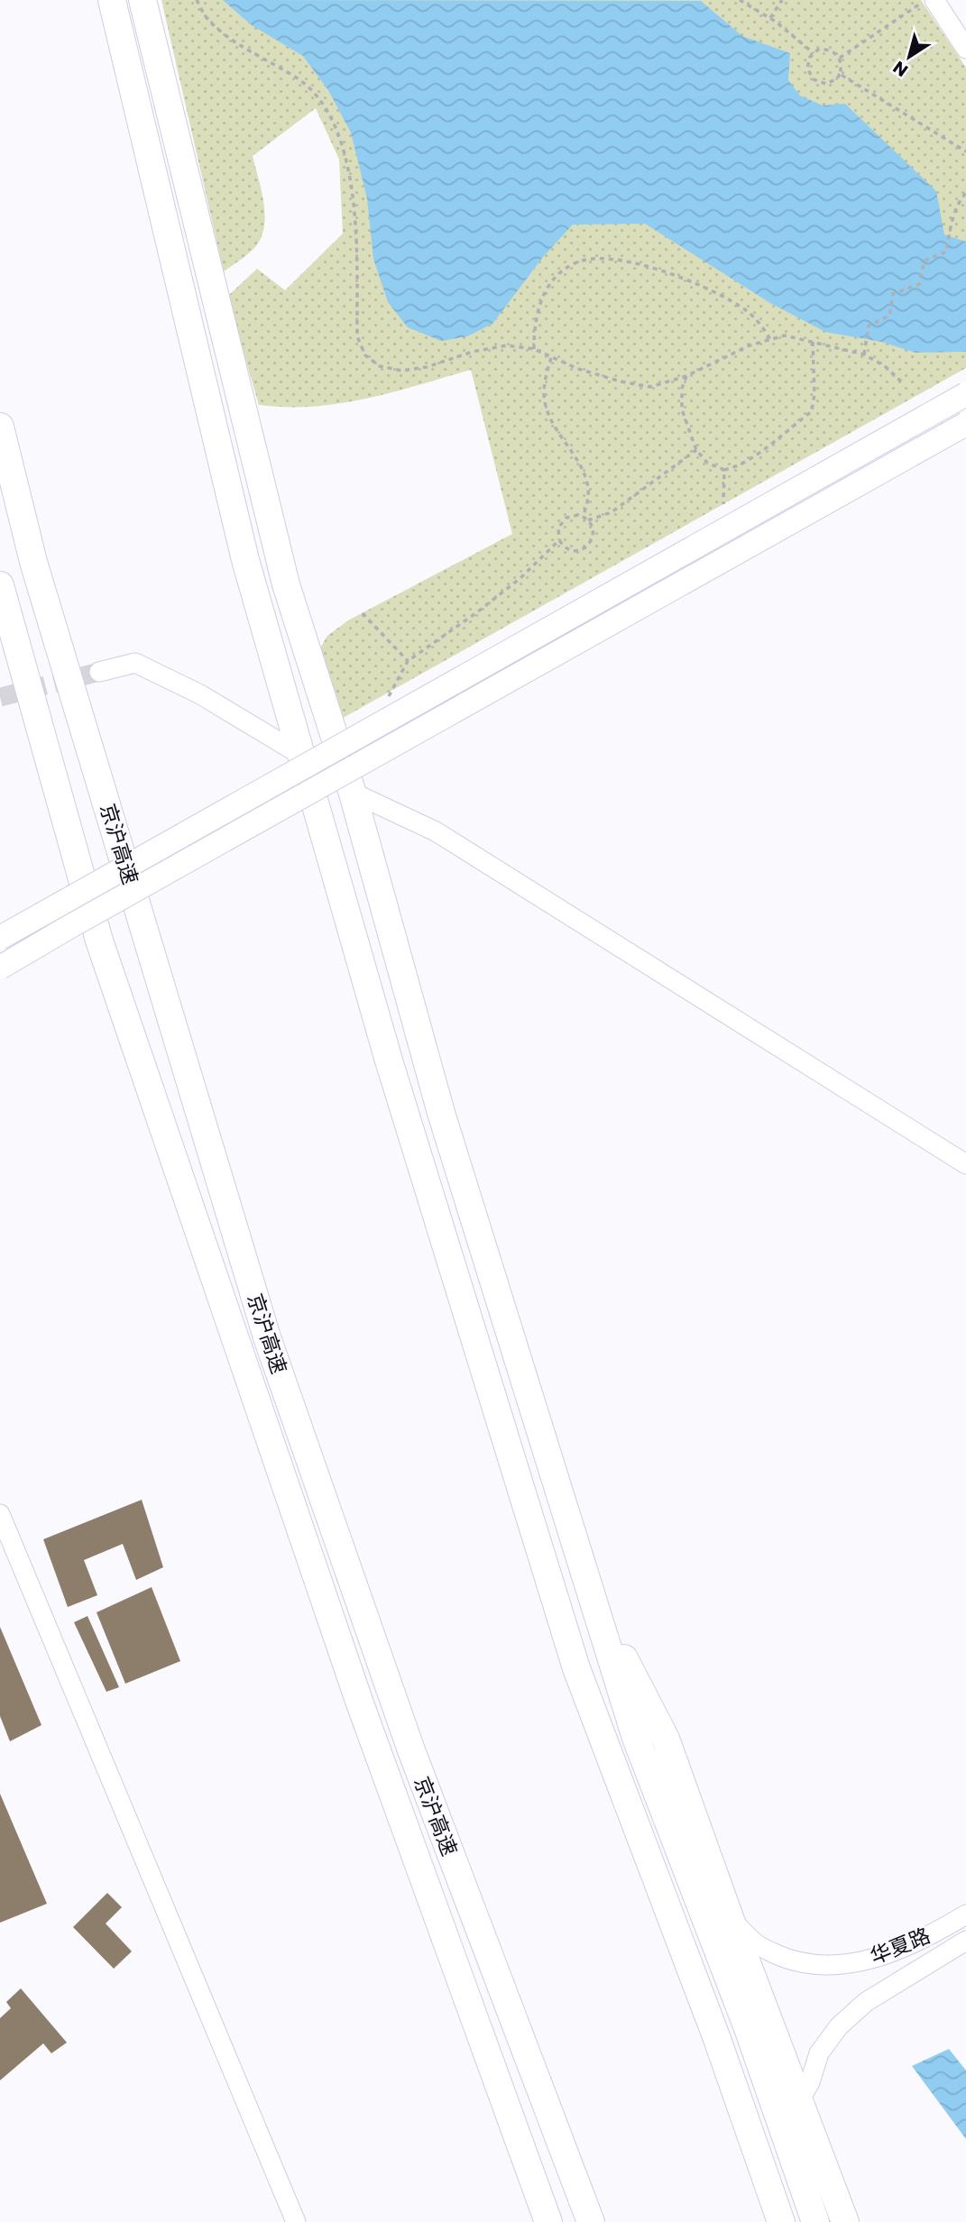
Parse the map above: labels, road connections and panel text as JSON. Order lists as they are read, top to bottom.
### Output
{
  "streets": {
    "highway": ["京沪高速"],
    "street": ["华夏路"]
  },
  "north": "bottom left"
}
